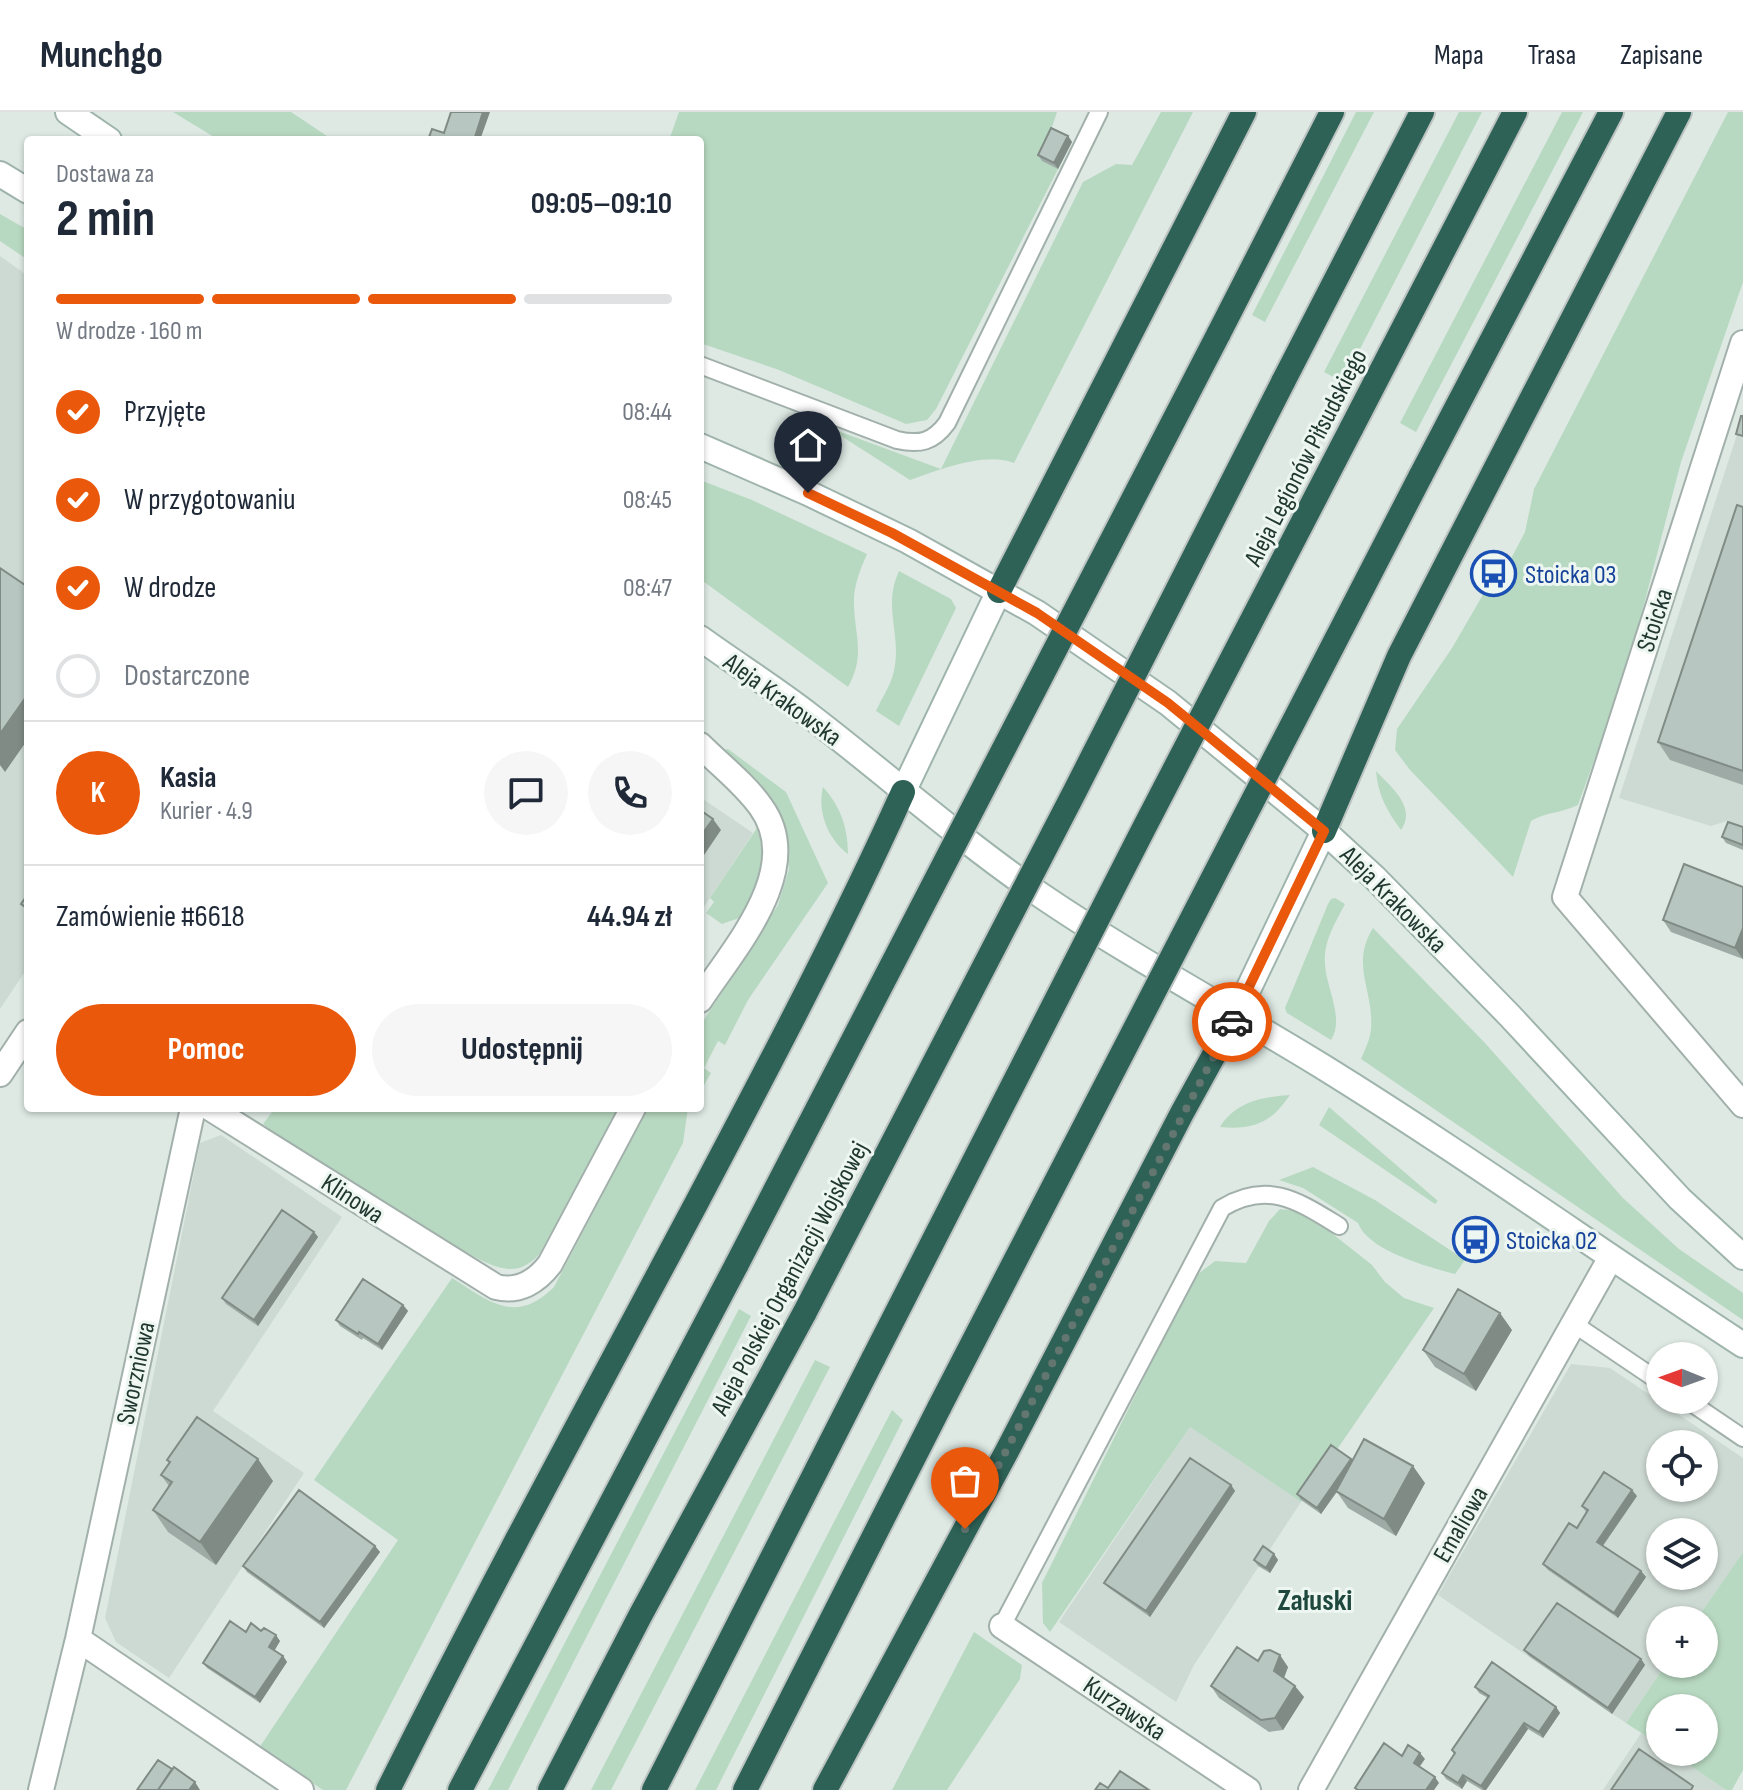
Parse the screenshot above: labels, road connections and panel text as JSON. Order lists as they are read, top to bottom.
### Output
{
  "streets": {
    "highway": ["Aleja Legionów Piłsudskiego", "Aleja Polskiej Organizacji Wojskowej"],
    "street": [
      "Stoicka",
      "Aleja Krakowska",
      "Klinowa",
      "Sworzniowa",
      "Emaliowa",
      "Kurzawska"
    ]
  },
  "crossings": [
    ["Aleja Legionów Piłsudskiego", "Aleja Polskiej Organizacji Wojskowej"],
    ["Aleja Krakowska", "Emaliowa"]
  ],
  "districts": ["Załuski"],
  "places": {
    "bus stop": ["Stoicka 03", "Stoicka 02"]
  },
  "north": "left",
  "page": {
    "header": "Munchgo",
    "nav": ["Mapa", "Trasa", "Zapisane"],
    "heading": ["2 min", "Dostawa za", "09:05–09:10"],
    "panel": [
      "Kasia",
      "Kurier · 4.9",
      "Zamówienie #6618",
      "44.94 zł"
    ],
    "bar": "W drodze · 160 m",
    "list": [
      ["Przyjęte", "08:44"],
      ["W przygotowaniu", "08:45"],
      ["W drodze", "08:47"],
      "Dostarczone"
    ],
    "round": "K",
    "buttons": ["Pomoc", "Udostępnij"],
    "map_buttons": ["+", "−"]
  }
}
